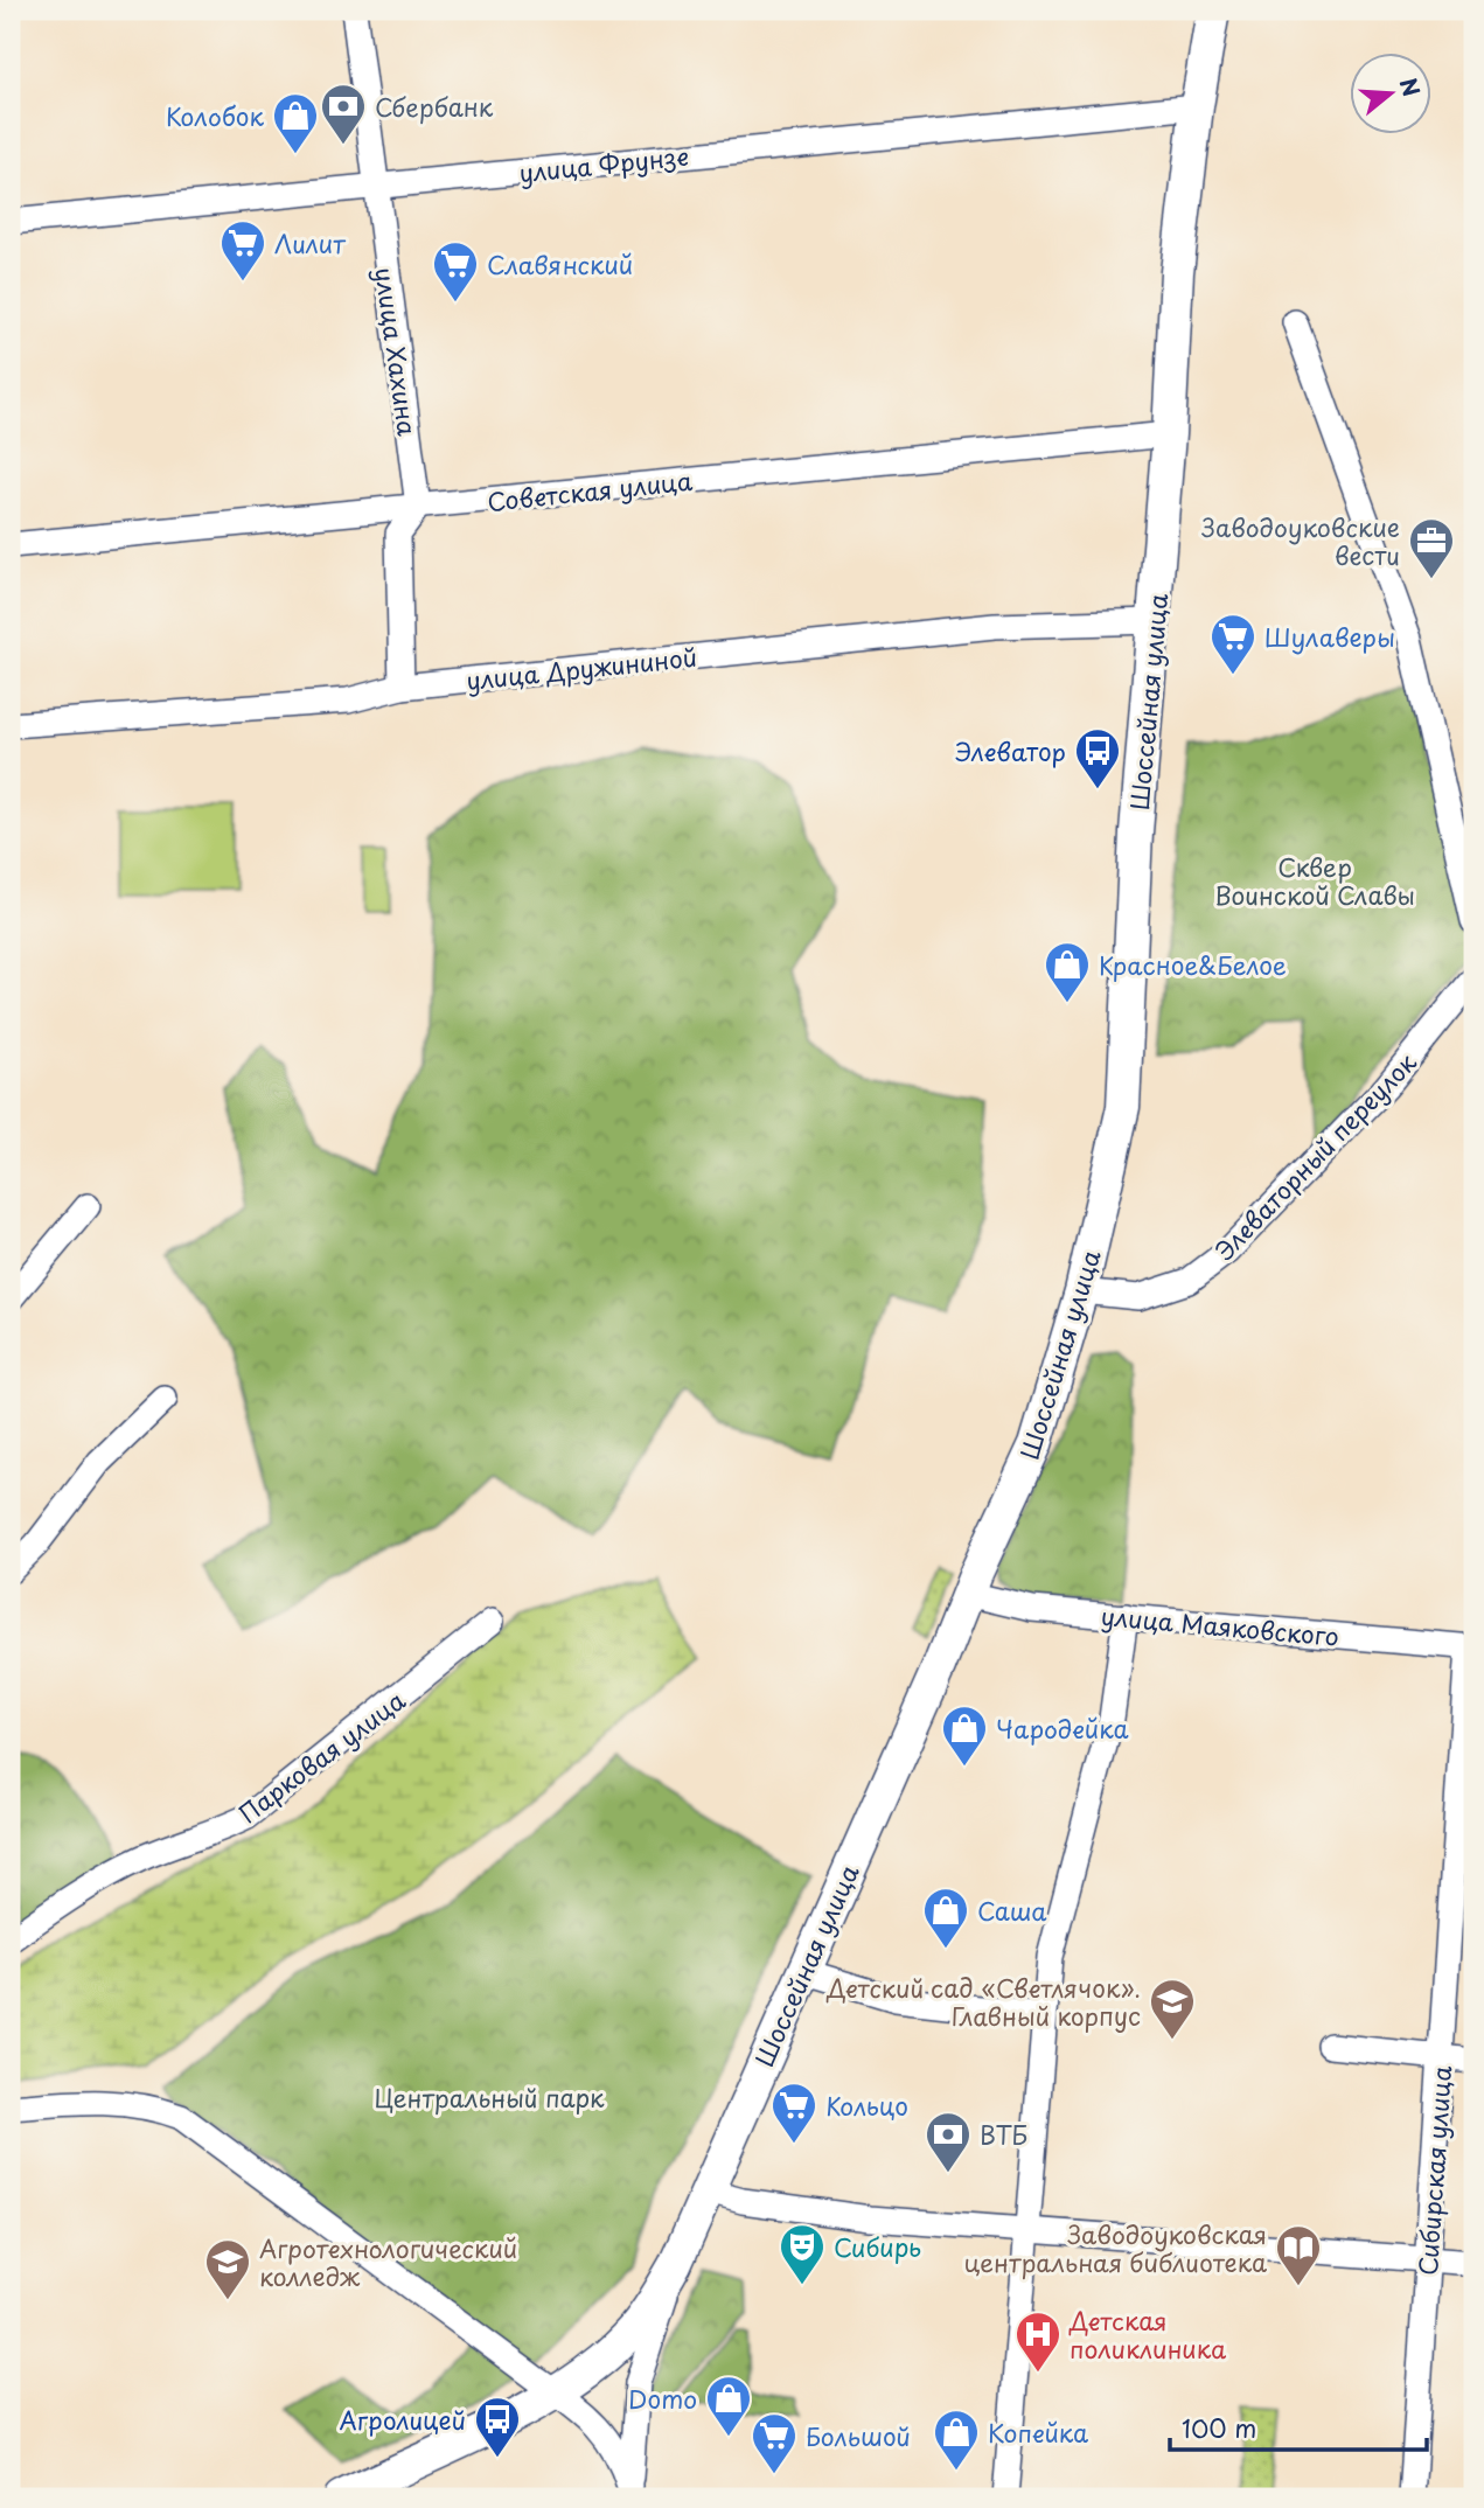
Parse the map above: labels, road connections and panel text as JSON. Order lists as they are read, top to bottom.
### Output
{
  "streets": {
    "main road": ["Шоссейная улица"],
    "street": [
      "улица Фрунзе",
      "улица Хахина",
      "Советская улица",
      "улица Дружининой",
      "Элеваторный переулок",
      "улица Маяковского",
      "Парковая улица",
      "Сибирская улица"
    ]
  },
  "crossings": [
    ["улица Фрунзе", "улица Хахина"],
    ["улица Фрунзе", "Шоссейная улица"],
    ["улица Хахина", "Советская улица"],
    ["Советская улица", "Шоссейная улица"],
    ["улица Дружининой", "Шоссейная улица"],
    ["Шоссейная улица", "Элеваторный переулок"],
    ["Шоссейная улица", "улица Маяковского"],
    ["улица Маяковского", "Сибирская улица"]
  ],
  "parks": ["Сквер Воинской Славы", "Центральный парк"],
  "places": {
    "bank": ["Сбербанк", "ВТБ"],
    "shop": [
      "Колобок",
      "Красное&Белое",
      "Чародейка",
      "Саша",
      "Domo",
      "Копейка"
    ],
    "supermarket": [
      "Лилит",
      "Славянский",
      "Шулаверы",
      "Кольцо",
      "Большой"
    ],
    "office": ["Заводоуковские вести"],
    "bus stop": ["Элеватор", "Агролицей"],
    "school or university": ["Детский сад «Светлячок». Главный корпус", "Агротехнологический колледж"],
    "theatre": ["Сибирь"],
    "library": ["Заводоуковская центральная библиотека"],
    "hospital": ["Детская поликлиника"]
  },
  "scale_bar": "100 m",
  "north": "right"
}
